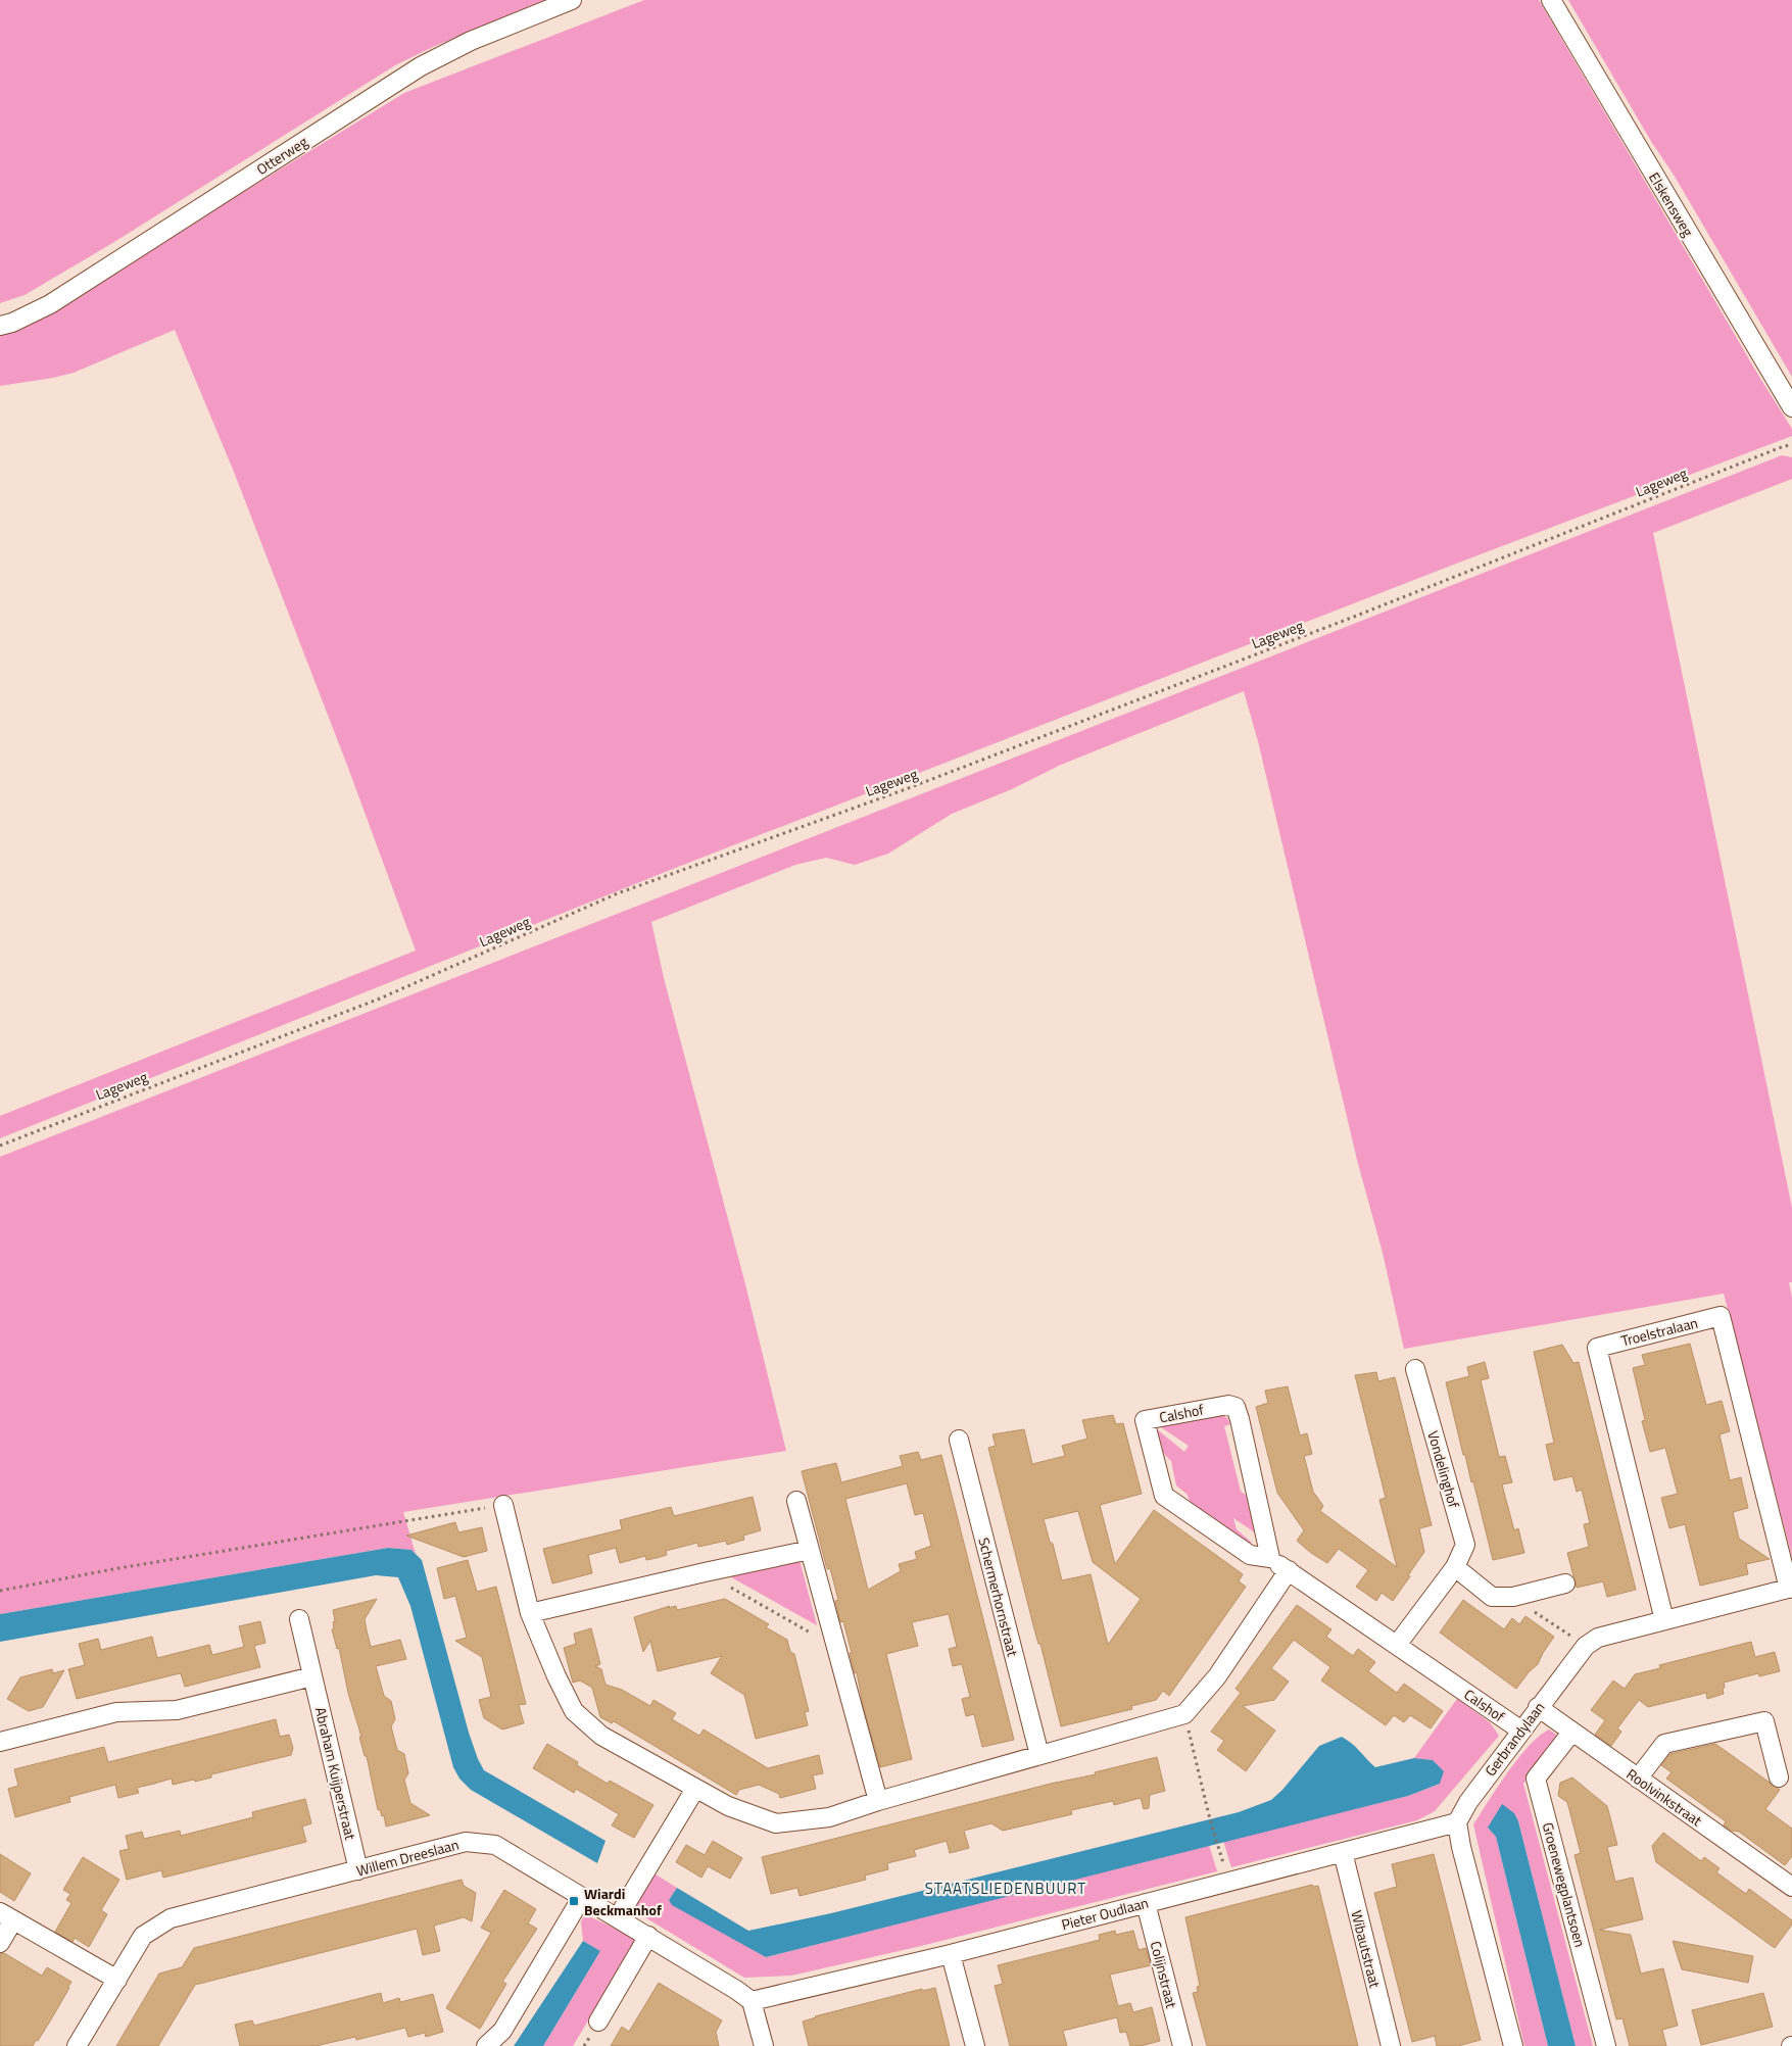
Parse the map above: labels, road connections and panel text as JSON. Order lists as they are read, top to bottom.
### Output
{
  "streets": {
    "street": [
      "Otterweg",
      "Elskensweg",
      "Troelstralaan",
      "Calshof",
      "Vondelinghof",
      "Schermerhornstraat",
      "Gerbrandylaan",
      "Abraham Kuijperstraat",
      "Roolvinkstraat",
      "Willem Dreeslaan",
      "Groenewegplantsoen",
      "Pieter Oudlaan",
      "Wibautstraat",
      "Colijnstraat"
    ],
    "path": ["Lageweg"]
  },
  "crossings": [
    ["Troelstralaan", "Gerbrandylaan"],
    ["Calshof", "Vondelinghof"],
    ["Calshof", "Gerbrandylaan"],
    ["Gerbrandylaan", "Roolvinkstraat"],
    ["Gerbrandylaan", "Pieter Oudlaan"],
    ["Abraham Kuijperstraat", "Willem Dreeslaan"],
    ["Roolvinkstraat", "Groenewegplantsoen"],
    ["Willem Dreeslaan", "Pieter Oudlaan"],
    ["Pieter Oudlaan", "Wibautstraat"],
    ["Pieter Oudlaan", "Colijnstraat"]
  ],
  "districts": ["STAATSLIEDENBUURT"],
  "places": {
    "transit": ["Wiardi Beckmanhof"]
  }
}
